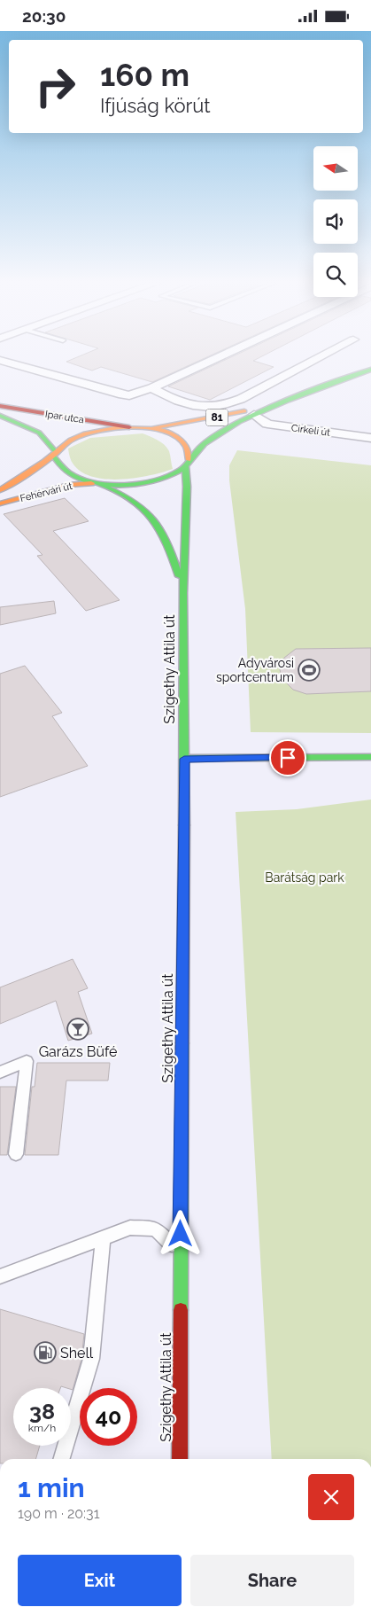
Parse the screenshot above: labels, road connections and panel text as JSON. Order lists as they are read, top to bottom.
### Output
{
  "streets": {
    "street": [
      "Ipar utca",
      "81",
      "Cirkeli út",
      "Fehérvári út",
      "Szigethy Attila út"
    ]
  },
  "crossings": [
    ["Ipar utca", "Fehérvári út"],
    ["Cirkeli út", "Fehérvári út"],
    ["Fehérvári út", "Szigethy Attila út"]
  ],
  "parks": ["Barátság park"],
  "places": {
    "sports": ["Adyvárosi sportcentrum"],
    "bar": ["Garázs Büfé"],
    "fuel station": ["Shell"]
  },
  "north": "left",
  "page": {
    "status": "20:30",
    "turn": ["160 m", "Ifjúság körút"],
    "speed": "38 km/h",
    "limit": "40",
    "heading": ["1 min", "190 m · 20:31"],
    "buttons": ["Exit", "Share"]
  }
}
